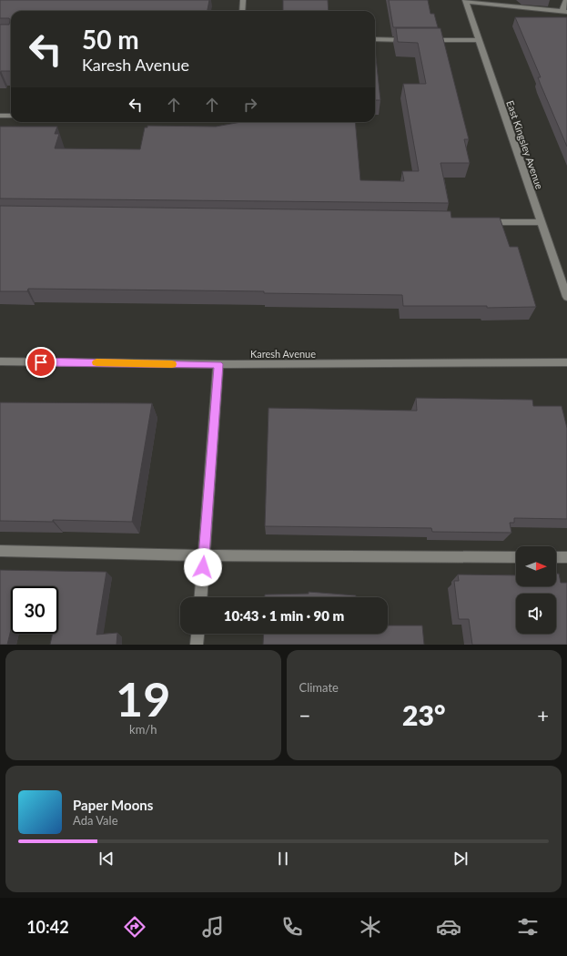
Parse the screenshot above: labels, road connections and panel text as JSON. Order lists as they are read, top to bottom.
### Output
{
  "streets": {
    "street": ["East Kingsley Avenue", "Karesh Avenue"]
  },
  "north": "right",
  "page": {
    "turn": ["50 m", "Karesh Avenue"],
    "limit": "30",
    "trip": "10:43 · 1 min · 90 m",
    "tile": [
      ["19", "km/h"],
      "Climate"
    ],
    "heat": ["−", "23°", "+"],
    "song": ["Paper Moons", "Ada Vale"],
    "tabs": "10:42"
  }
}
